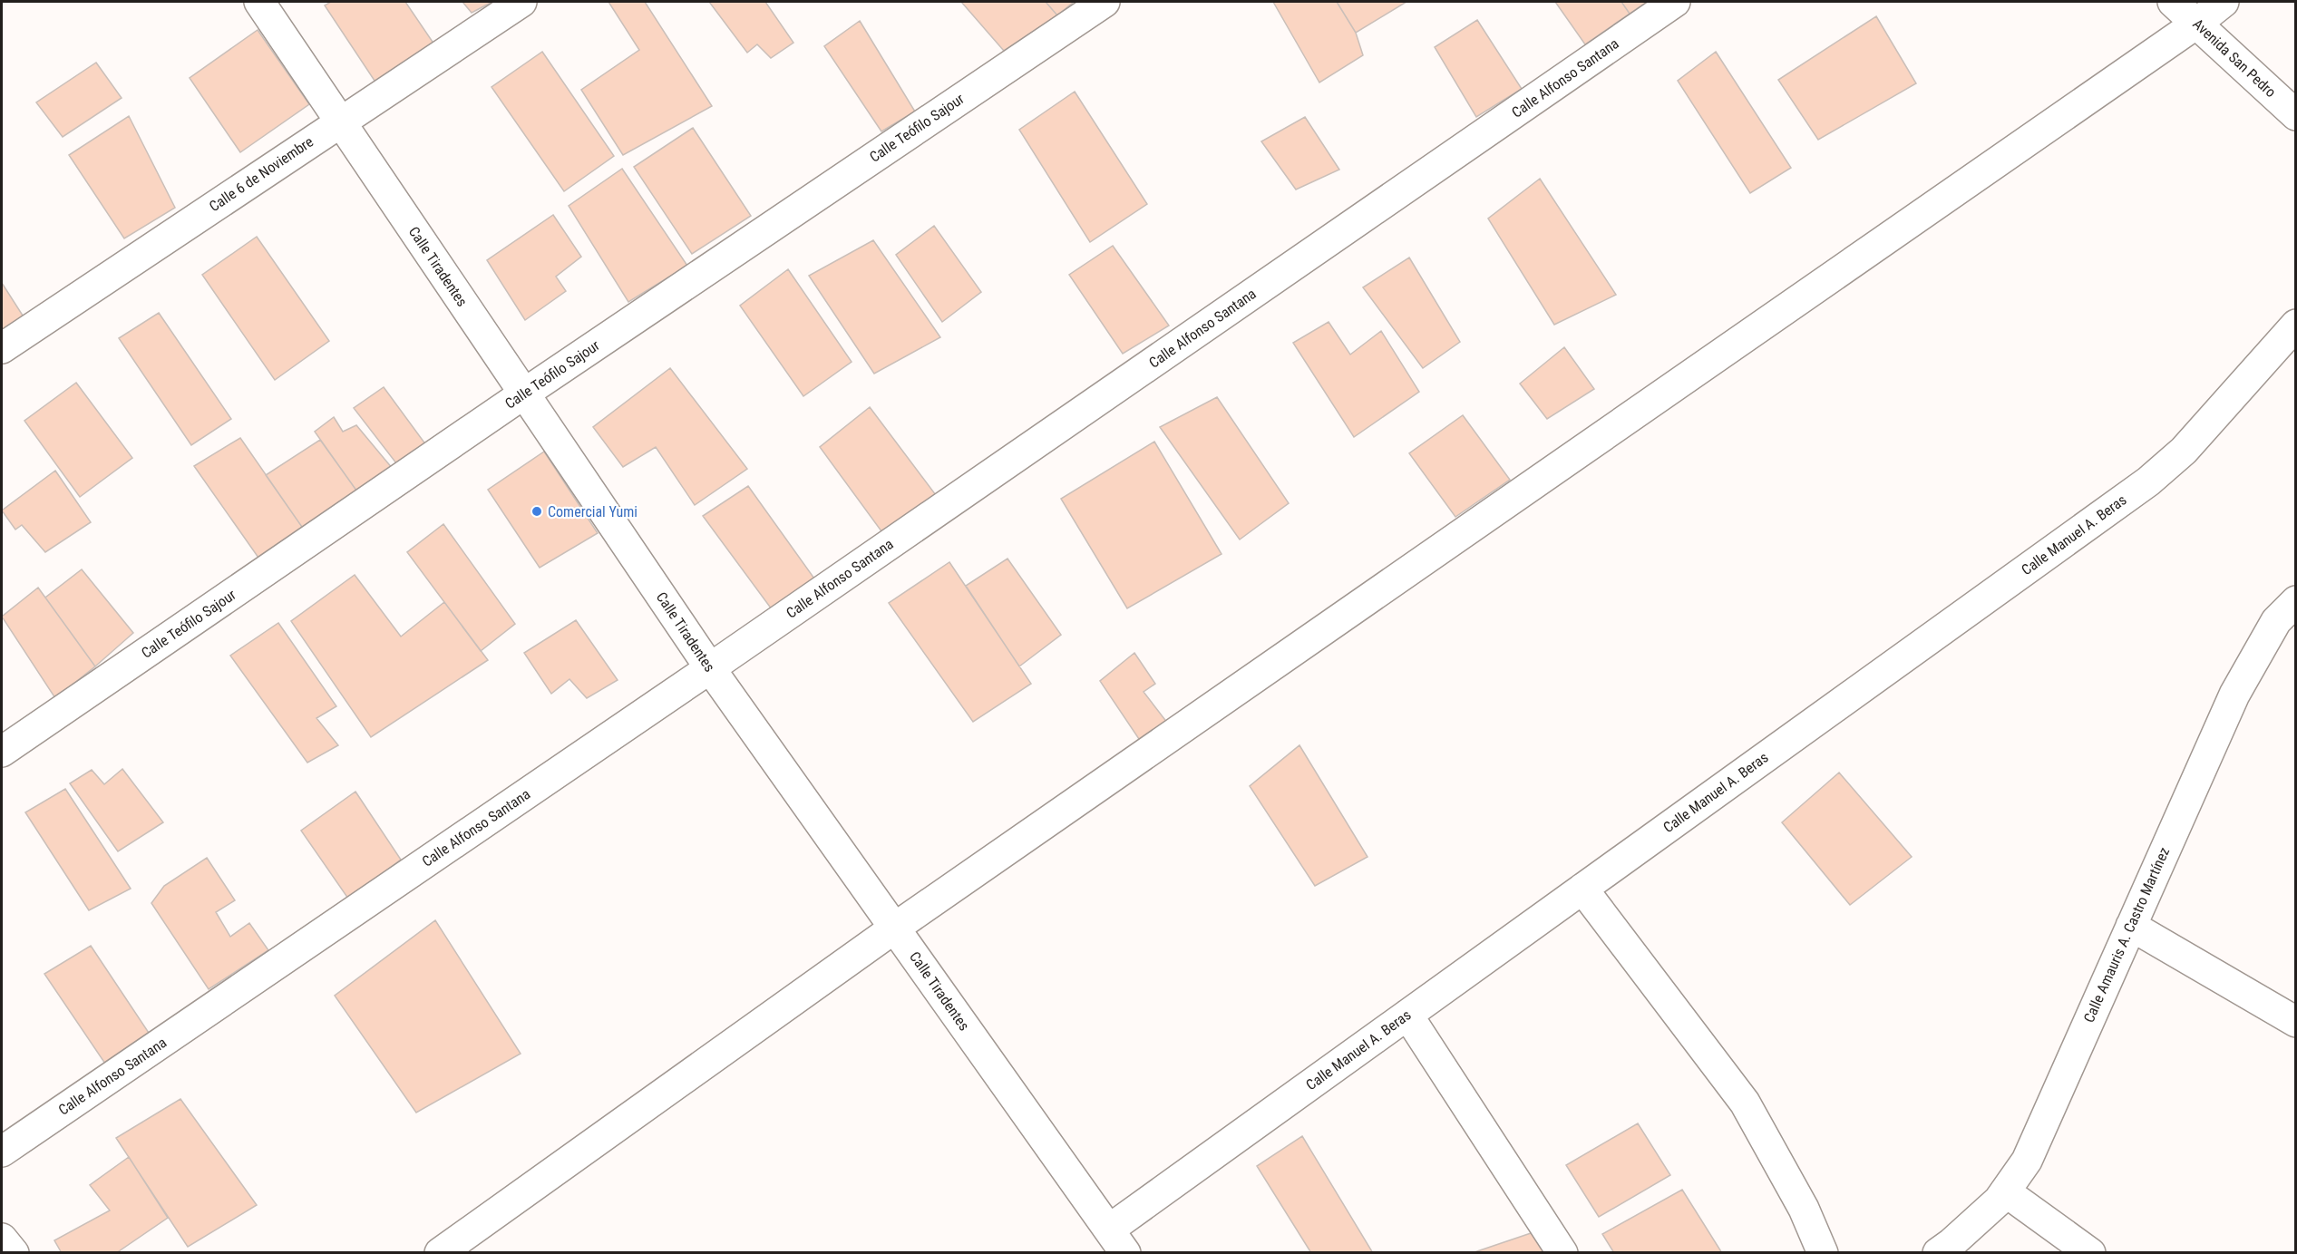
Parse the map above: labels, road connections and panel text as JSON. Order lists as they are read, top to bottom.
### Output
{
  "streets": {
    "street": [
      "Avenida San Pedro",
      "Calle Alfonso Santana",
      "Calle Teófilo Sajour",
      "Calle 6 de Noviembre",
      "Calle Tiradentes",
      "Calle Manuel A. Beras",
      "Calle Amauris A. Castro Martínez"
    ]
  },
  "crossings": [
    ["Calle Alfonso Santana", "Calle Tiradentes"],
    ["Calle Teófilo Sajour", "Calle Tiradentes"],
    ["Calle 6 de Noviembre", "Calle Tiradentes"],
    ["Calle Tiradentes", "Calle Manuel A. Beras"]
  ],
  "places": ["Comercial Yumi"]
}
